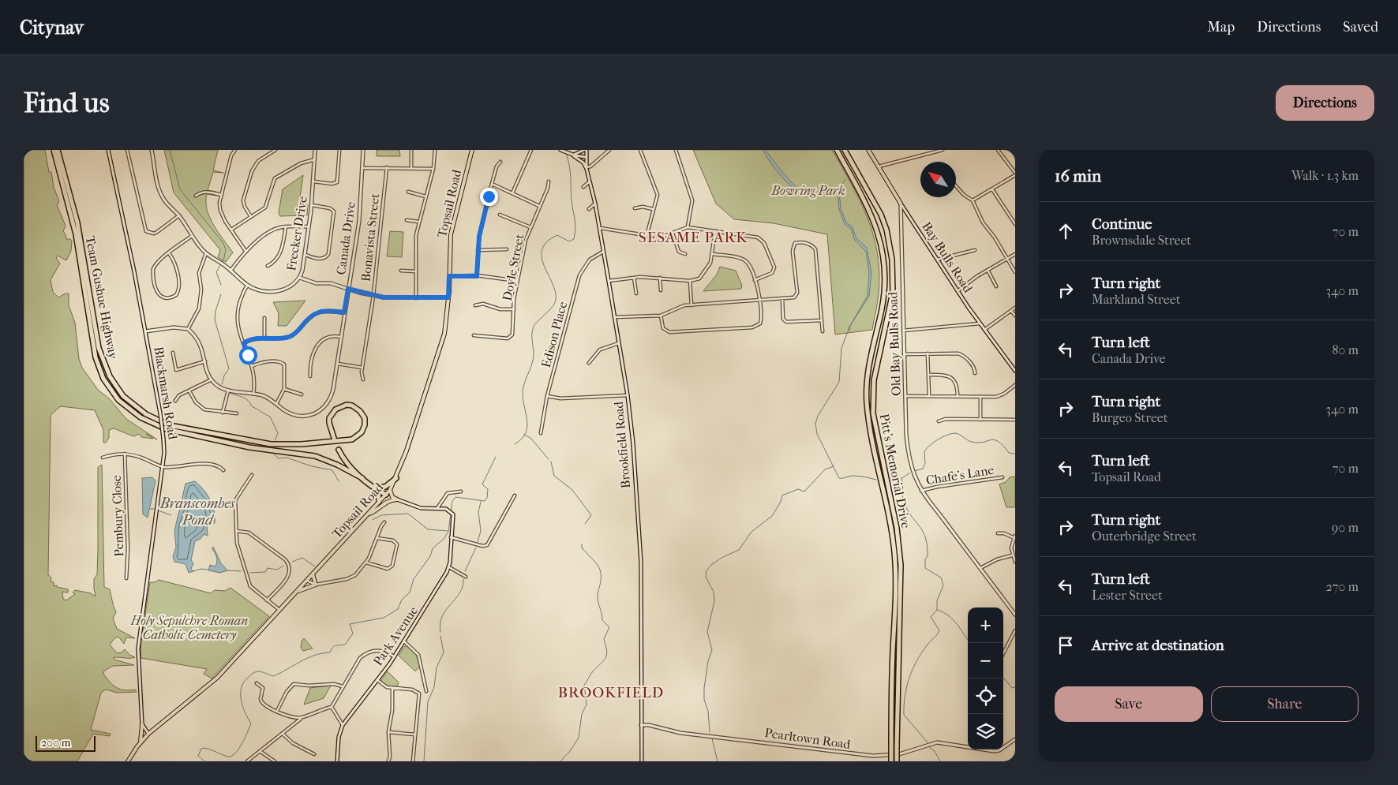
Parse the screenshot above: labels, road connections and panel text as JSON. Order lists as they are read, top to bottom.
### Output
{
  "streets": {
    "highway": ["Team Gushue Highway", "Pitt's Memorial Drive"],
    "main road": ["Topsail Road", "Bay Bulls Road"],
    "street": [
      "Frecker Drive",
      "Bonavista Street",
      "Canada Drive",
      "Doyle Street",
      "Edison Place",
      "Old Bay Bulls Road",
      "Blackmarsh Road",
      "Brookfield Road",
      "Chafe's Lane",
      "Pembury Close",
      "Park Avenue",
      "Pearltown Road"
    ]
  },
  "crossings": [
    ["Bay Bulls Road", "Old Bay Bulls Road"],
    ["Edison Place", "Brookfield Road"],
    ["Old Bay Bulls Road", "Chafe's Lane"],
    ["Brookfield Road", "Pearltown Road"]
  ],
  "districts": ["SESAME PARK", "BROOKFIELD"],
  "water": ["Branscombes Pond"],
  "parks": ["Bowring Park", "Holy Sepulchre Roman Catholic Cemetery"],
  "scale_bar": "200 m",
  "north": "top left",
  "page": {
    "header": "Citynav",
    "nav": ["Map", "Directions", "Saved"],
    "buttons": [
      "Directions",
      ["Save", "Share"]
    ],
    "title": "Find us",
    "heading": ["16 min", "Walk · 1.3 km"],
    "list": [
      ["Continue", "Brownsdale Street", "70 m"],
      ["Turn right", "Markland Street", "340 m"],
      ["Turn left", "Canada Drive", "80 m"],
      ["Turn right", "Burgeo Street", "340 m"],
      ["Turn left", "Topsail Road", "70 m"],
      ["Turn right", "Outerbridge Street", "90 m"],
      ["Turn left", "Lester Street", "270 m"],
      "Arrive at destination"
    ],
    "map_buttons": ["+", "−"],
    "scale": "200 m"
  }
}
